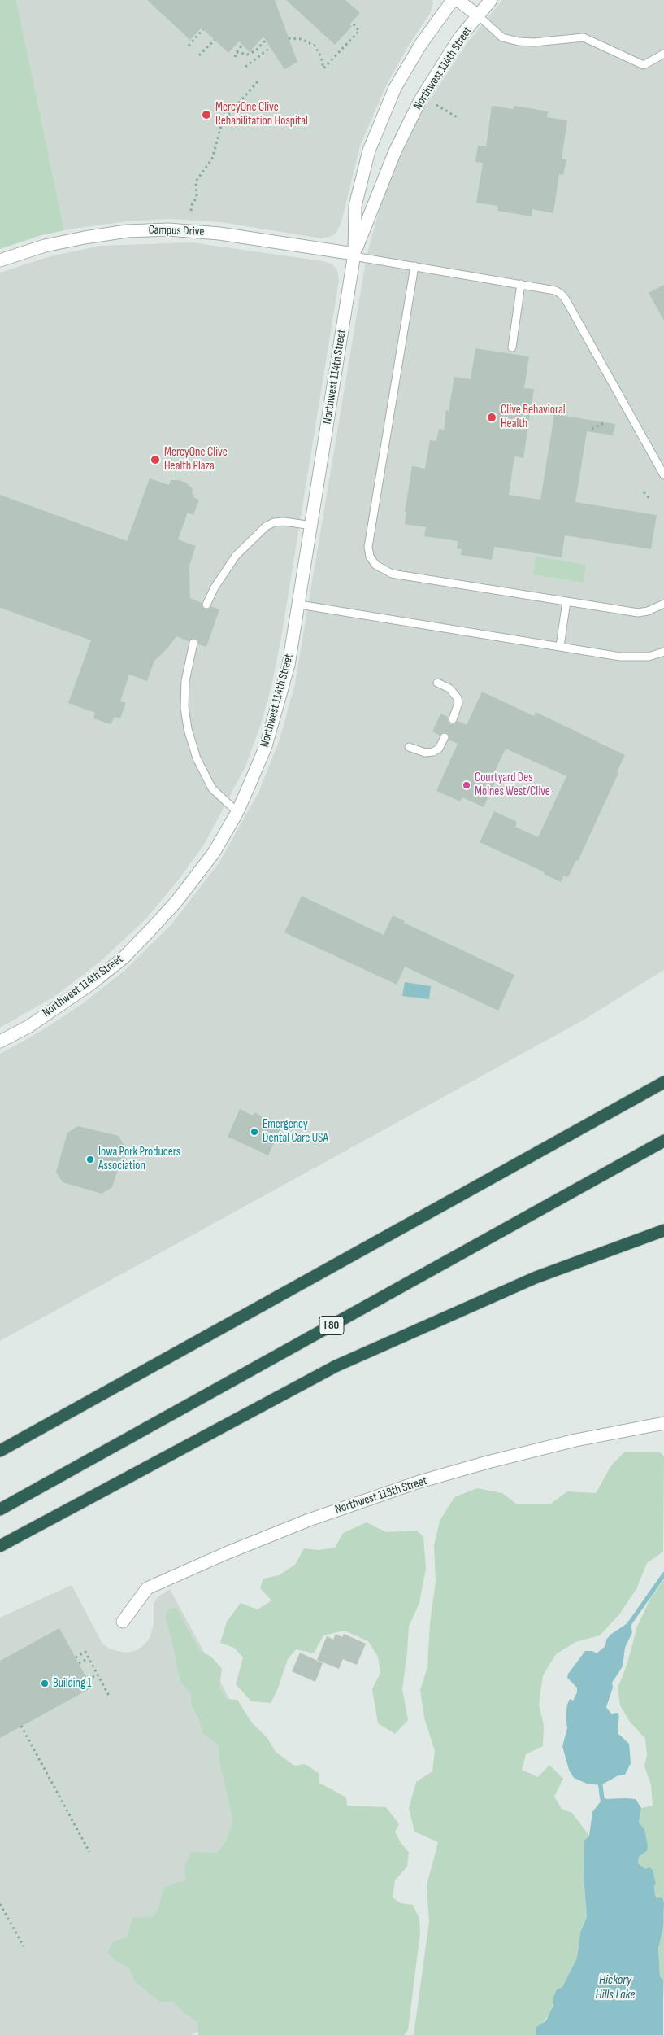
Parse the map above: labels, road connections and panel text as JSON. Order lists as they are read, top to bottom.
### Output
{
  "streets": {
    "highway": ["I 80"],
    "street": ["Northwest 114th Street", "Campus Drive", "Northwest 118th Street"]
  },
  "crossings": [
    ["Northwest 114th Street", "Campus Drive"]
  ],
  "water": ["Hickory Hills Lake"],
  "places": [
    "MercyOne Clive Rehabilitation Hospital",
    "Clive Behavioral Health",
    "MercyOne Clive Health Plaza",
    "Courtyard Des Moines West/Clive",
    "Emergency Dental Care USA",
    "Iowa Pork Producers Association",
    "Building 1"
  ]
}
